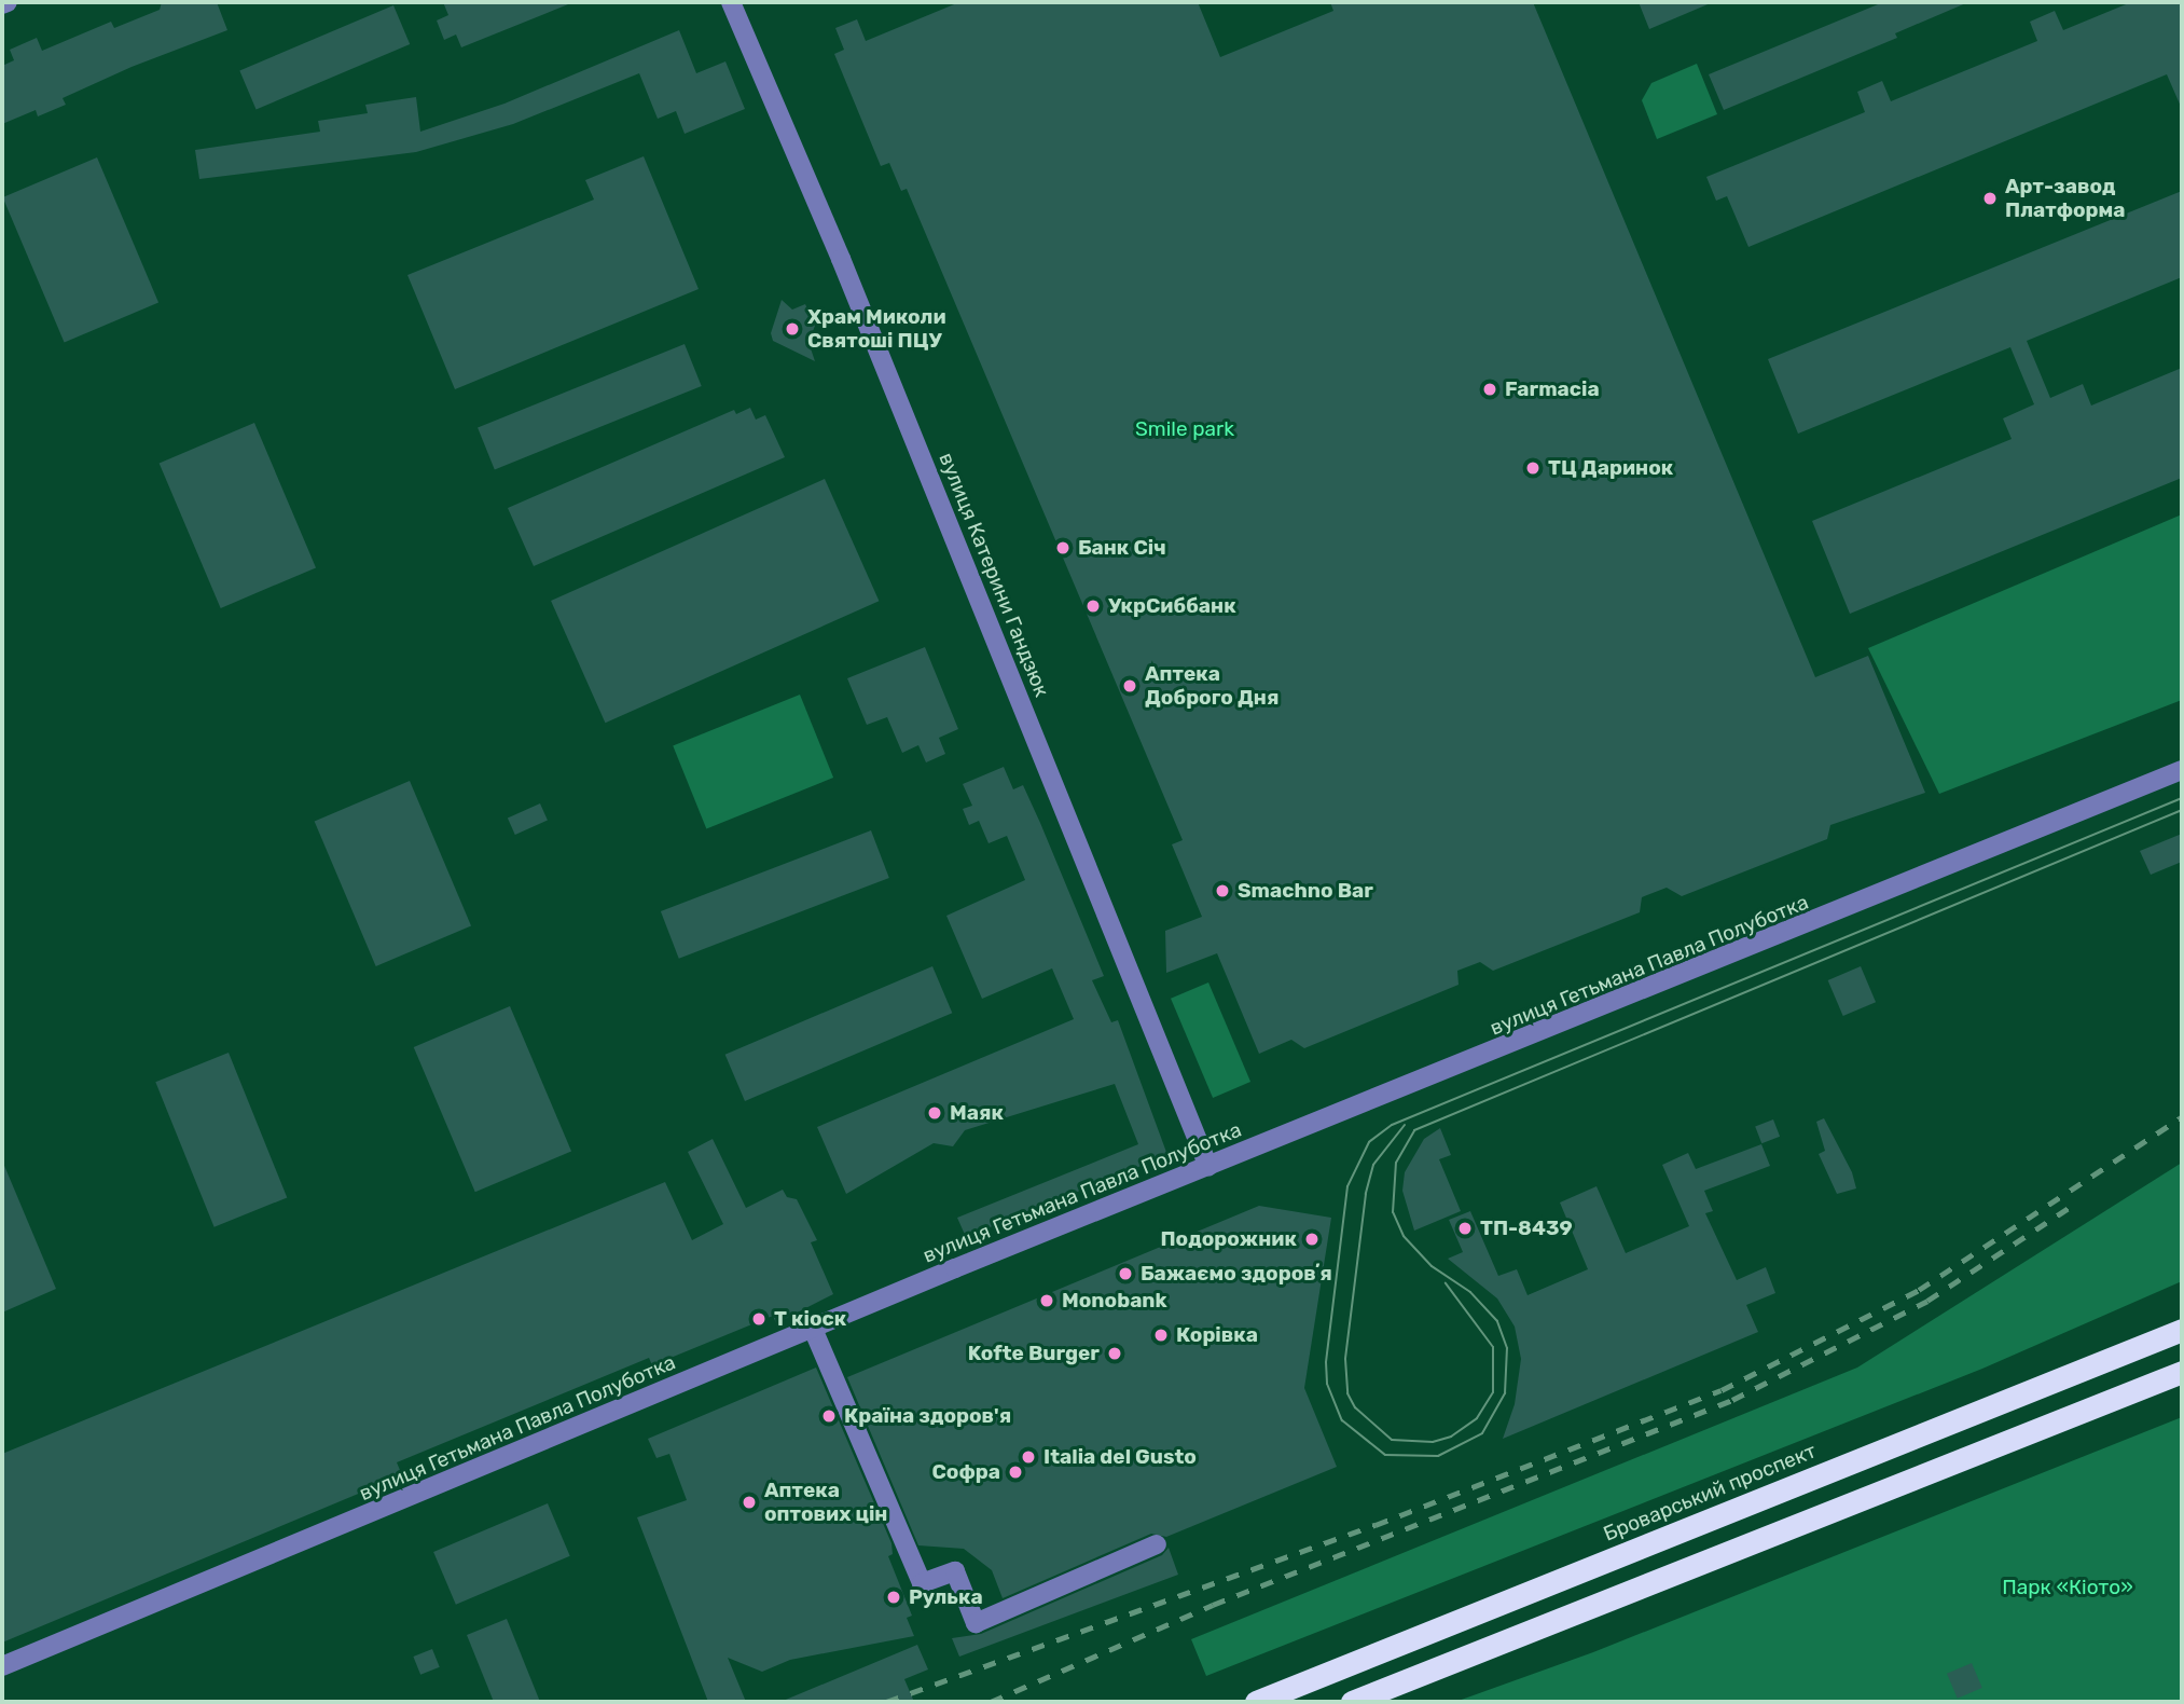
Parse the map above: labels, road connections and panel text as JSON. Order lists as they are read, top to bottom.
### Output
{
  "streets": {
    "highway": ["Броварський проспект"],
    "street": ["вулиця Катерини Гандзюк", "вулиця Гетьмана Павла Полуботка"]
  },
  "crossings": [
    ["вулиця Катерини Гандзюк", "вулиця Гетьмана Павла Полуботка"]
  ],
  "parks": ["Smile park", "Парк «Кіото»"],
  "places": [
    "Арт-завод Платформа",
    "Храм Миколи Святоші ПЦУ",
    "Farmacia",
    "ТЦ Даринок",
    "Банк Січ",
    "УкрСиббанк",
    "Аптека Доброго Дня",
    "Smachno Bar",
    "Маяк",
    "ТП-8439",
    "Подорожник",
    "Бажаємо здоровʼя",
    "Monobank",
    "Т кіоск",
    "Корівка",
    "Kofte Burger",
    "Країна здоров'я",
    "Italia del Gusto",
    "Софра",
    "Аптека оптових цін",
    "Рулька"
  ]
}
